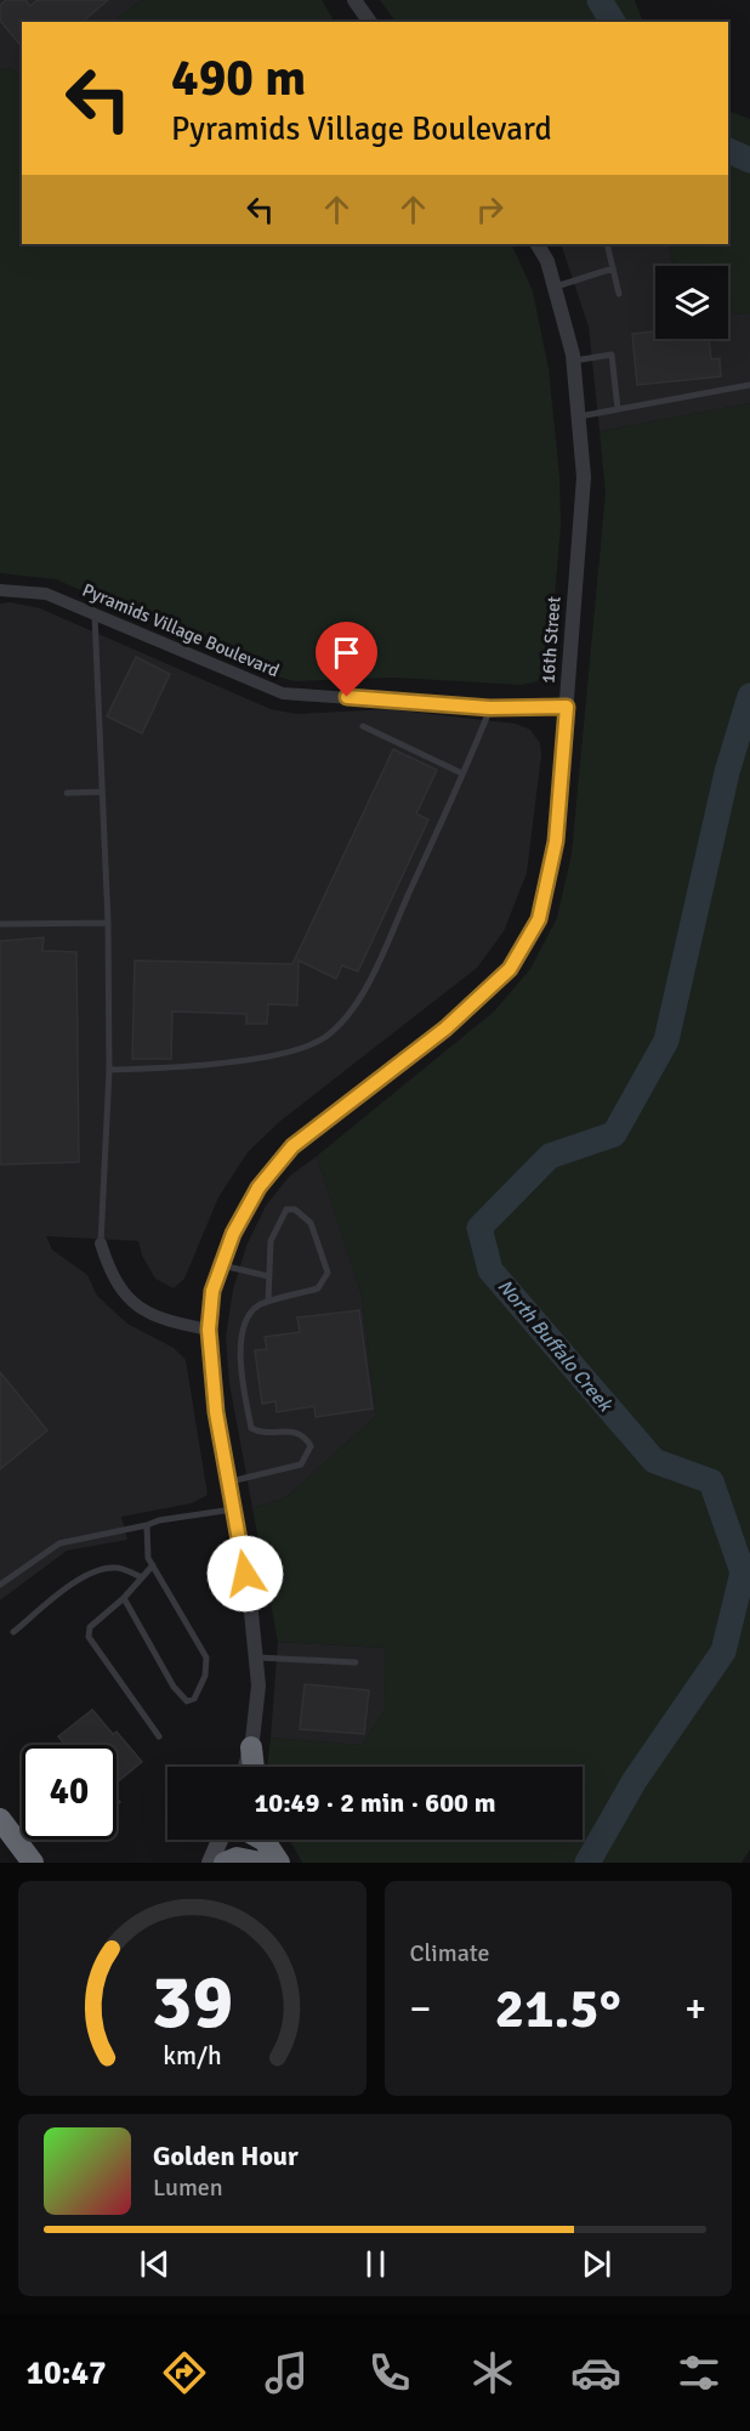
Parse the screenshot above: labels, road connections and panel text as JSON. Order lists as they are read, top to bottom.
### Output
{
  "streets": {
    "street": ["Pyramids Village Boulevard", "16th Street"]
  },
  "crossings": [
    ["Pyramids Village Boulevard", "16th Street"]
  ],
  "water": ["North Buffalo Creek"],
  "page": {
    "turn": ["490 m", "Pyramids Village Boulevard"],
    "limit": "40",
    "trip": "10:49 · 2 min · 600 m",
    "tile": "Climate",
    "heat": ["−", "21.5°", "+"],
    "song": ["Golden Hour", "Lumen"],
    "tabs": "10:47",
    "gauge": ["39", "km/h"]
  }
}
